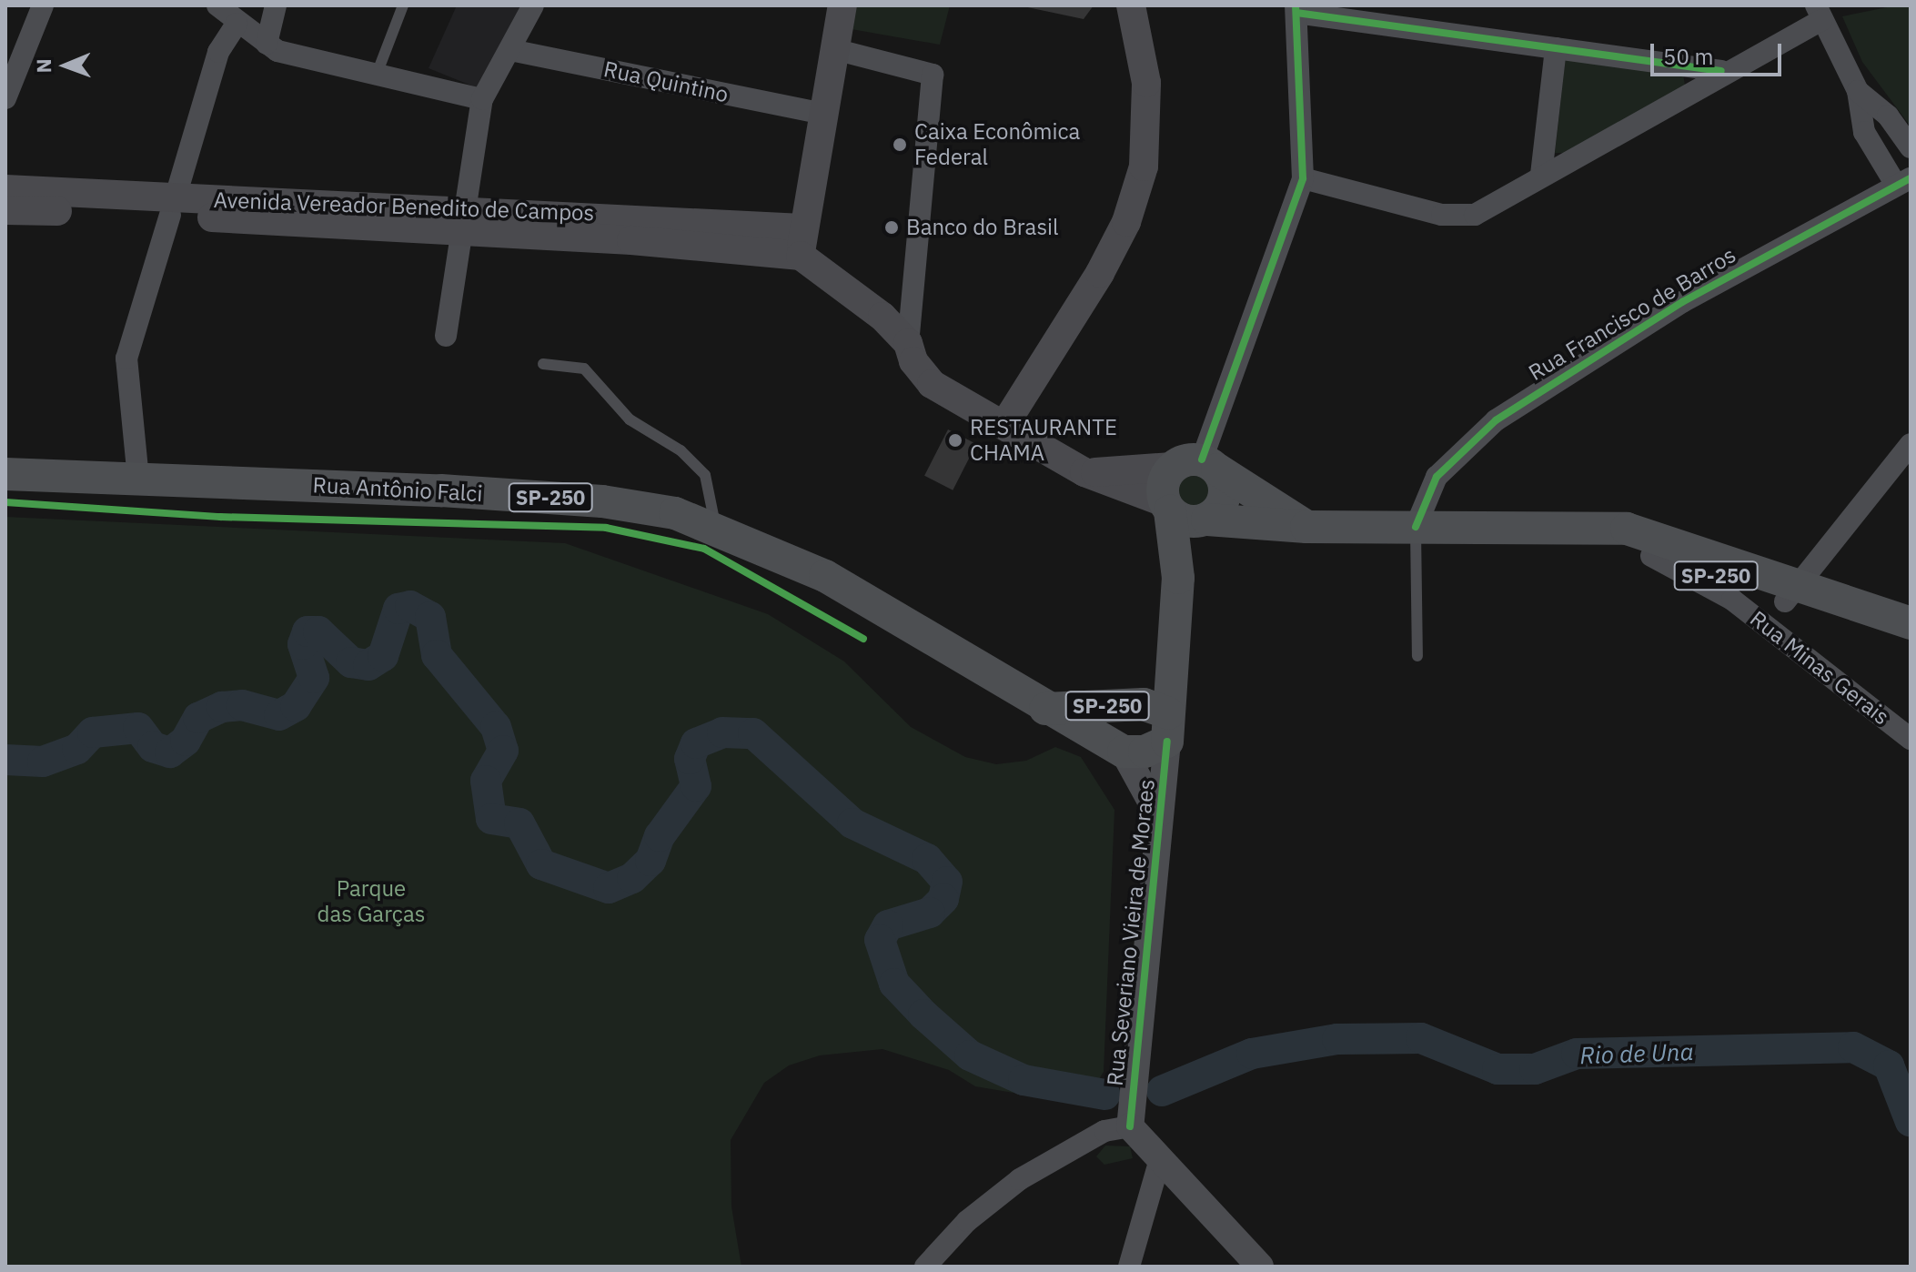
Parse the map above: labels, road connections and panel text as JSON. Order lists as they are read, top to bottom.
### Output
{
  "streets": {
    "main road": [
      "Avenida Vereador Benedito de Campos",
      "Rua Antônio Falci",
      "SP-250",
      "Rua Severiano Vieira de Moraes"
    ],
    "street": ["Rua Quintino", "Rua Francisco de Barros", "Rua Minas Gerais"]
  },
  "crossings": [
    ["Rua Francisco de Barros", "SP-250"],
    ["Rua Antônio Falci", "SP-250"],
    ["Rua Antônio Falci", "Rua Severiano Vieira de Moraes"],
    ["SP-250", "Rua Minas Gerais"],
    ["SP-250", "Rua Severiano Vieira de Moraes"]
  ],
  "water": ["Rio de Una"],
  "parks": ["Parque das Garças"],
  "places": ["Caixa Econômica Federal", "Banco do Brasil", "RESTAURANTE CHAMA"],
  "scale_bar": "50 m",
  "north": "left"
}
